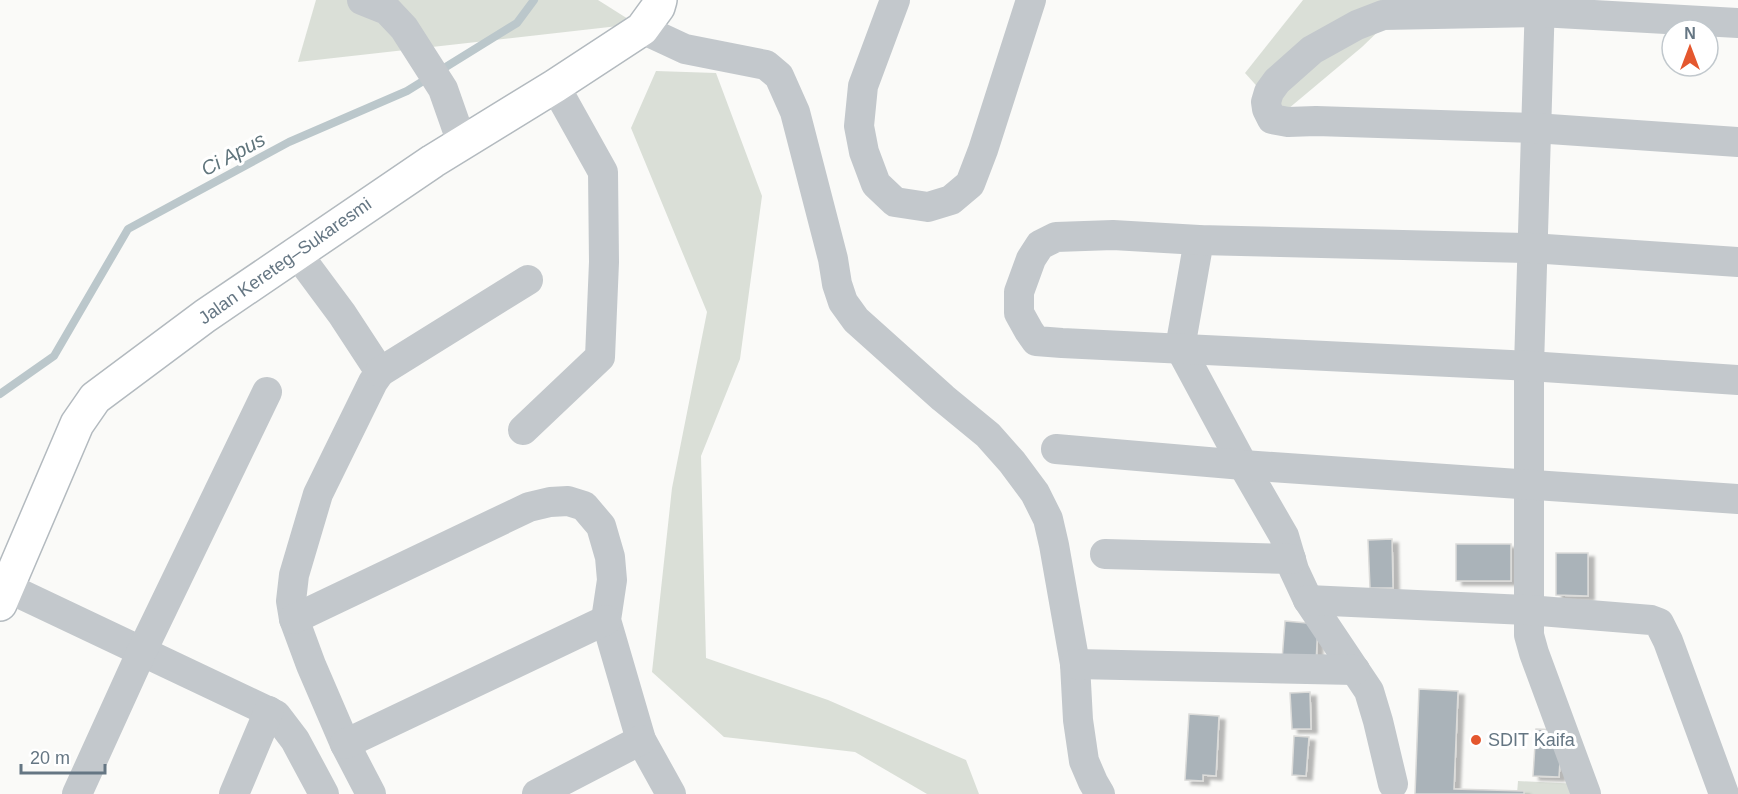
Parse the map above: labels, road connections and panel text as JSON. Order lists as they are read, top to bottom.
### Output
{
  "streets": {
    "street": ["Jalan Kereteg–Sukaresmi"]
  },
  "water": ["Ci Apus"],
  "places": ["SDIT Kaifa"],
  "scale_bar": "20 m",
  "north": "top"
}
